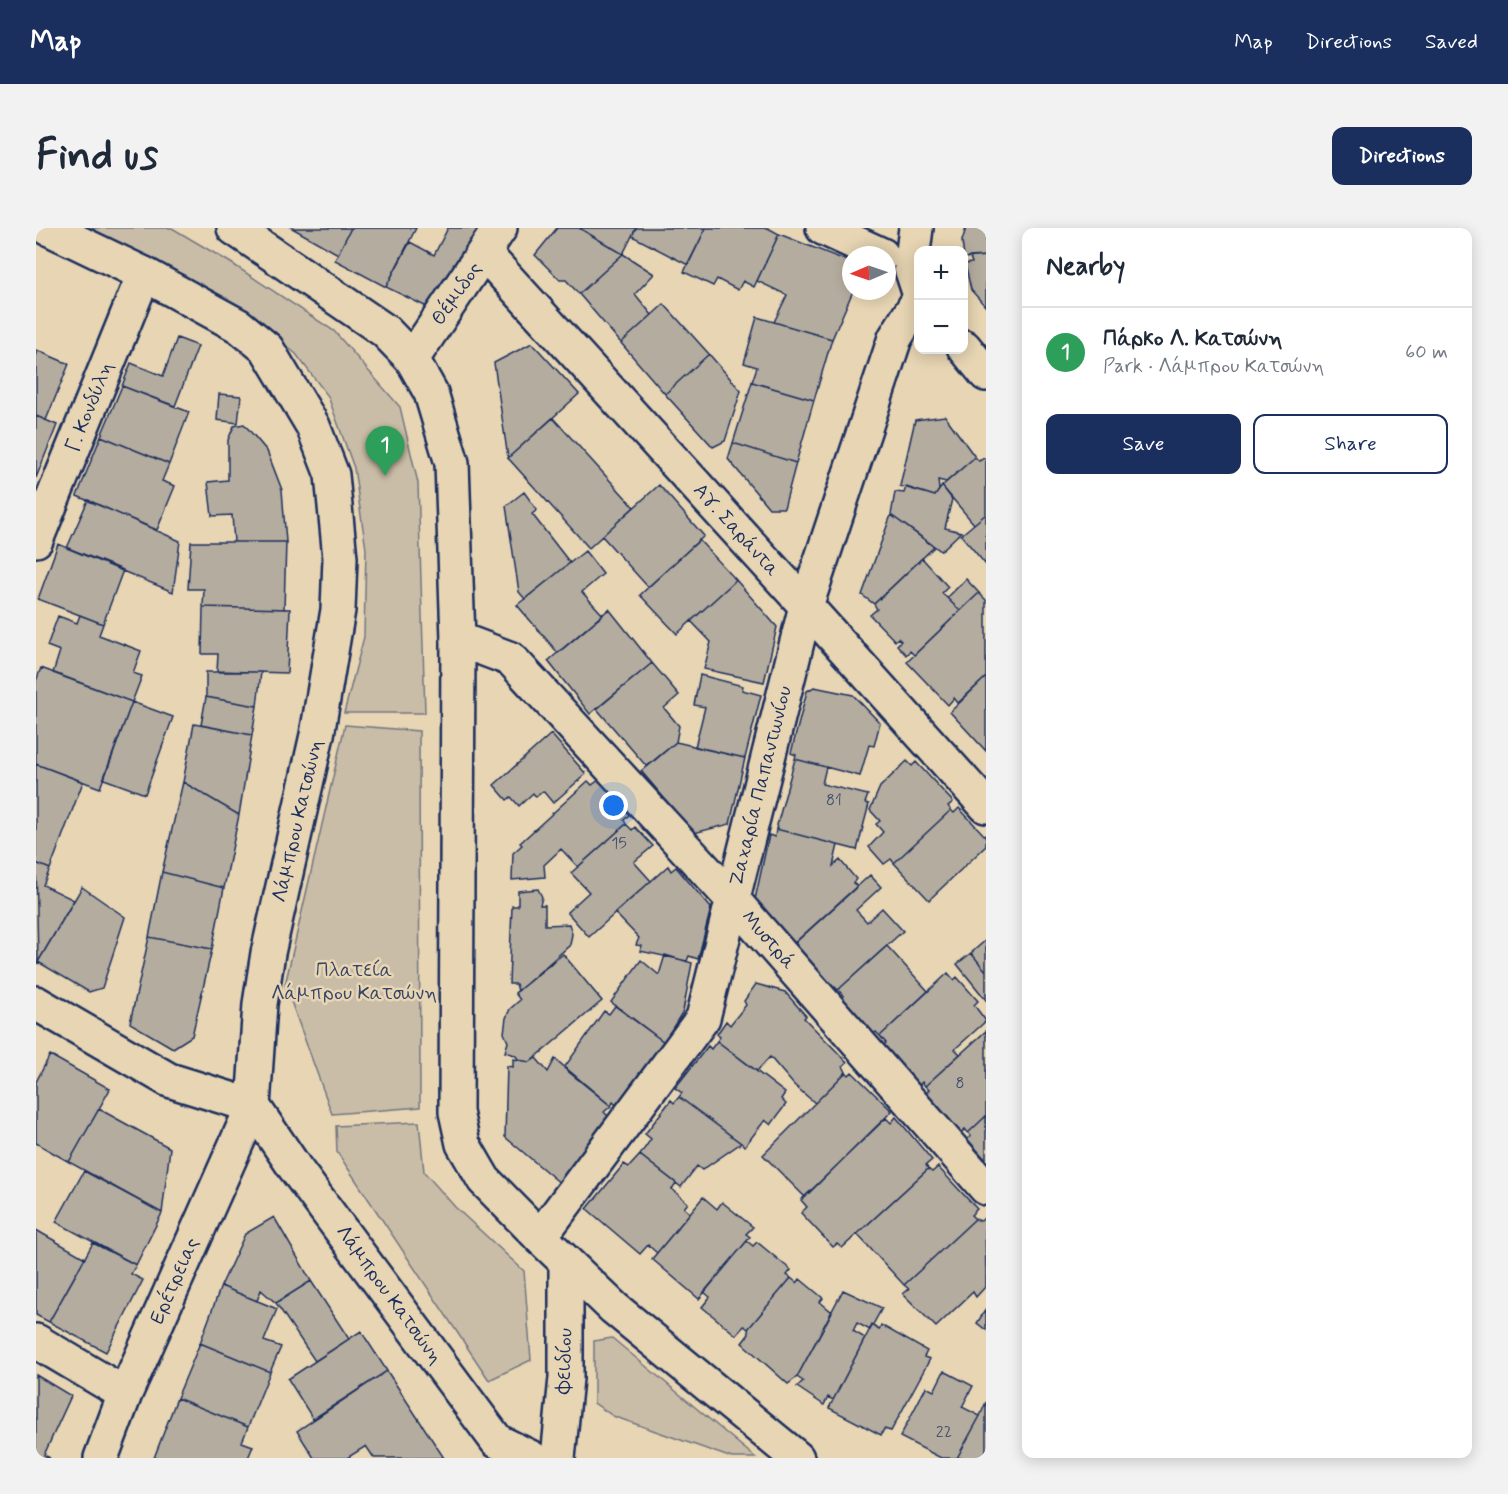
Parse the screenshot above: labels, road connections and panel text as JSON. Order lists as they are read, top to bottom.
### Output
{
  "streets": {
    "street": [
      "Θέμιδος",
      "Γ. Κονδύλη",
      "Αγ. Σαράντα",
      "Ζαχαρία Παπαντωνίου",
      "Λάμπρου Κατσώνη",
      "Μυστρά",
      "Ερέτρειας",
      "Φειδίου"
    ]
  },
  "crossings": [
    ["Θέμιδος", "Αγ. Σαράντα"],
    ["Γ. Κονδύλη", "Λάμπρου Κατσώνη"],
    ["Αγ. Σαράντα", "Ζαχαρία Παπαντωνίου"],
    ["Ζαχαρία Παπαντωνίου", "Μυστρά"],
    ["Λάμπρου Κατσώνη", "Ερέτρειας"]
  ],
  "parks": ["Πλατεία Λάμπρου Κατσώνη"],
  "house_numbers": [
    "81",
    "15",
    "8",
    "22"
  ],
  "north": "left",
  "page": {
    "header": "Map",
    "nav": ["Map", "Directions", "Saved"],
    "buttons": [
      "Directions",
      ["Save", "Share"]
    ],
    "title": "Find us",
    "heading": "Nearby",
    "map_buttons": ["+", "−"],
    "list": [
      {
        "mark": "1",
        "name": "Πάρκο Λ. Κατσώνη",
        "note": "Park · Λάμπρου Κατσώνη",
        "value": "60 m"
      }
    ],
    "pins": "1"
  }
}
